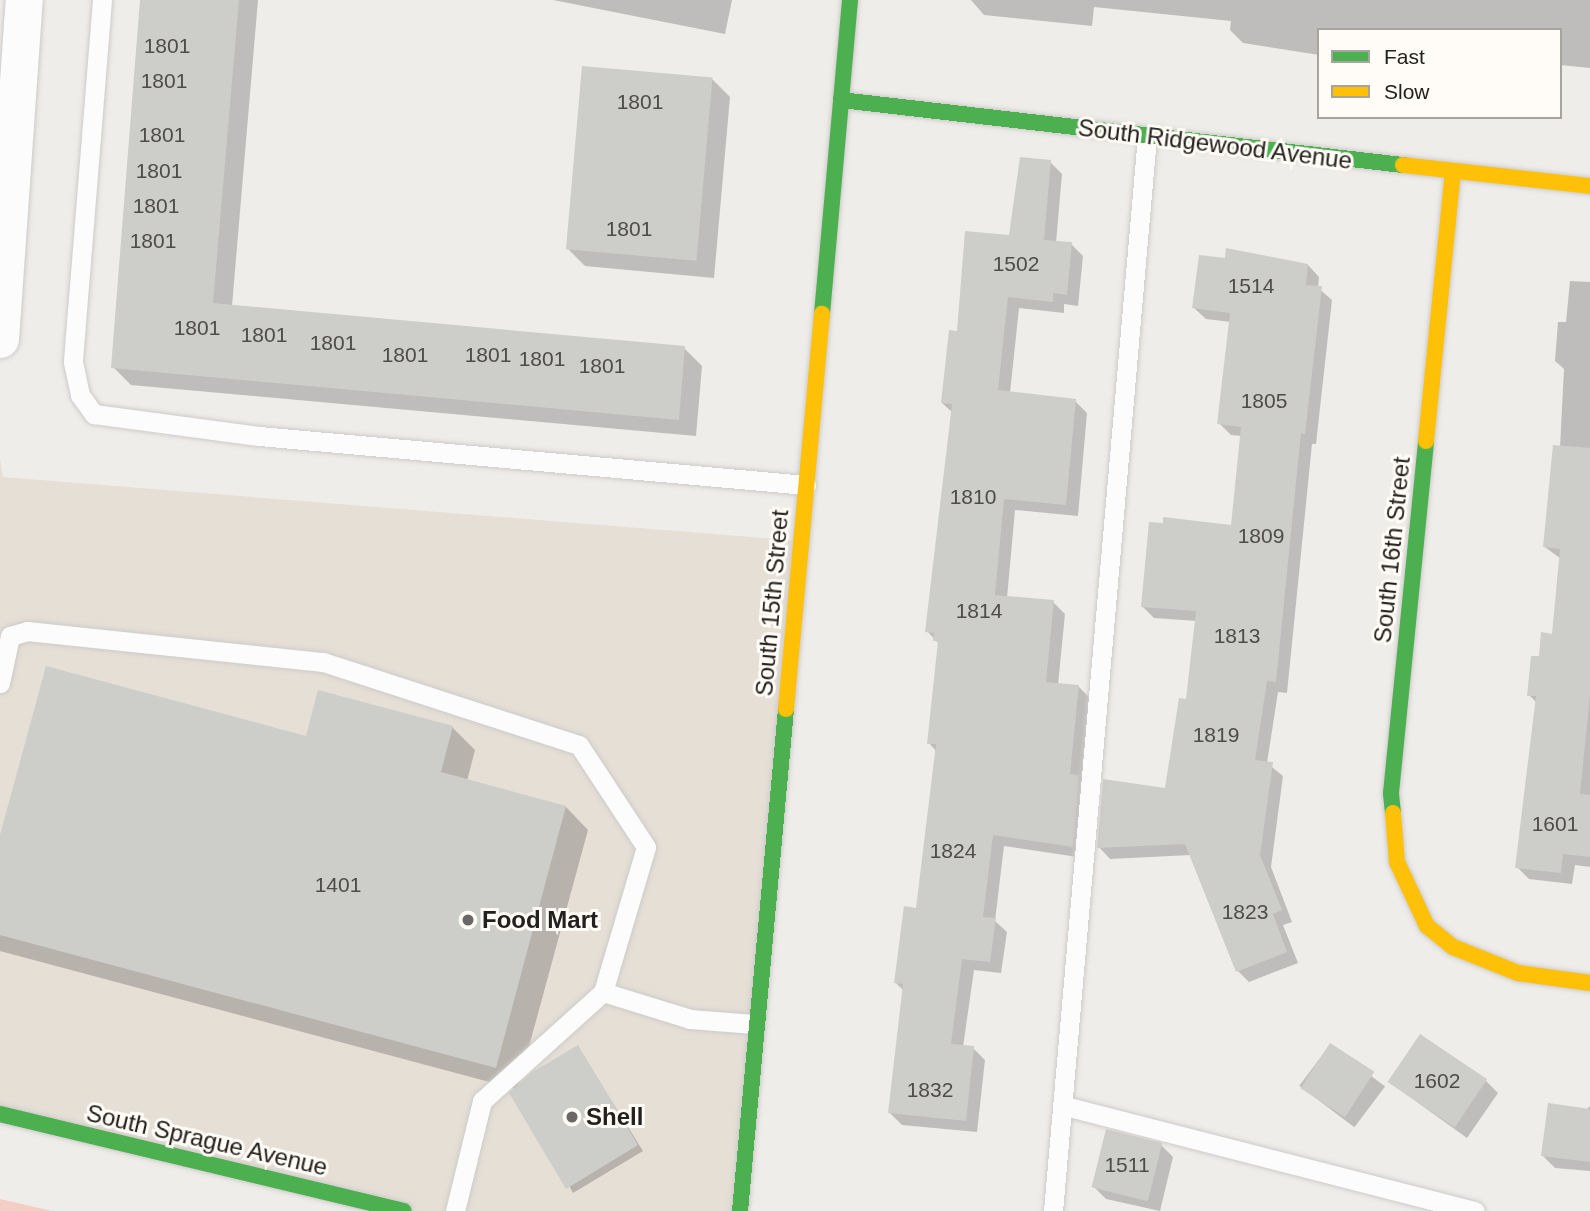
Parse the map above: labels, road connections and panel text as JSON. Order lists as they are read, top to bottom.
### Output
{
  "streets": {
    "street": [
      "South Ridgewood Avenue",
      "South 16th Street",
      "South 15th Street",
      "South Sprague Avenue"
    ]
  },
  "crossings": [
    ["South Ridgewood Avenue", "South 16th Street"],
    ["South Ridgewood Avenue", "South 15th Street"]
  ],
  "places": ["Food Mart", "Shell"],
  "house_numbers": [
    "1801",
    "1801",
    "1801",
    "1801",
    "1801",
    "1801",
    "1801",
    "1801",
    "1502",
    "1514",
    "1801",
    "1801",
    "1801",
    "1801",
    "1801",
    "1801",
    "1801",
    "1805",
    "1810",
    "1809",
    "1814",
    "1813",
    "1819",
    "1601",
    "1824",
    "1401",
    "1823",
    "1602",
    "1832",
    "1511"
  ],
  "legend": ["Fast", "Slow"]
}
